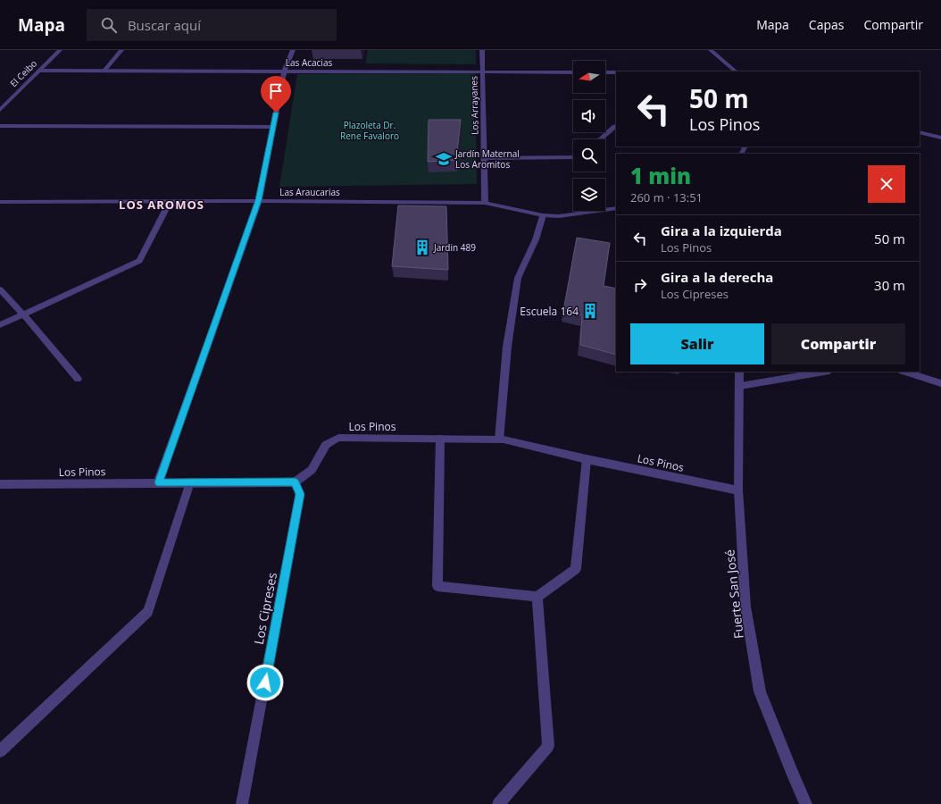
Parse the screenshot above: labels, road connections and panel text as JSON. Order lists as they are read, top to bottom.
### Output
{
  "streets": {
    "street": [
      "Las Acacias",
      "El Ceibo",
      "Los Arrayanes",
      "Las Araucarias",
      "Los Pinos",
      "Fuerte San José",
      "Los Cipreses"
    ]
  },
  "crossings": [
    ["Las Acacias", "El Ceibo"],
    ["Las Acacias", "Los Arrayanes"],
    ["Los Arrayanes", "Las Araucarias"],
    ["Los Pinos", "Fuerte San José"],
    ["Los Pinos", "Los Cipreses"]
  ],
  "districts": ["LOS AROMOS"],
  "parks": ["Plazoleta Dr. Rene Favaloro"],
  "places": {
    "school or university": ["Jardín Maternal Los Aromitos"],
    "building": ["Jardin 489", "Escuela 164"]
  },
  "north": "left",
  "page": {
    "header": "Mapa",
    "search": "Buscar aquí",
    "nav": ["Mapa", "Capas", "Compartir"],
    "turn": ["50 m", "Los Pinos"],
    "heading": ["1 min", "260 m · 13:51"],
    "list": [
      {
        "name": "Gira a la izquierda",
        "note": "Los Pinos",
        "value": "50 m"
      },
      {
        "name": "Gira a la derecha",
        "note": "Los Cipreses",
        "value": "30 m"
      }
    ],
    "buttons": ["Salir", "Compartir"]
  }
}
